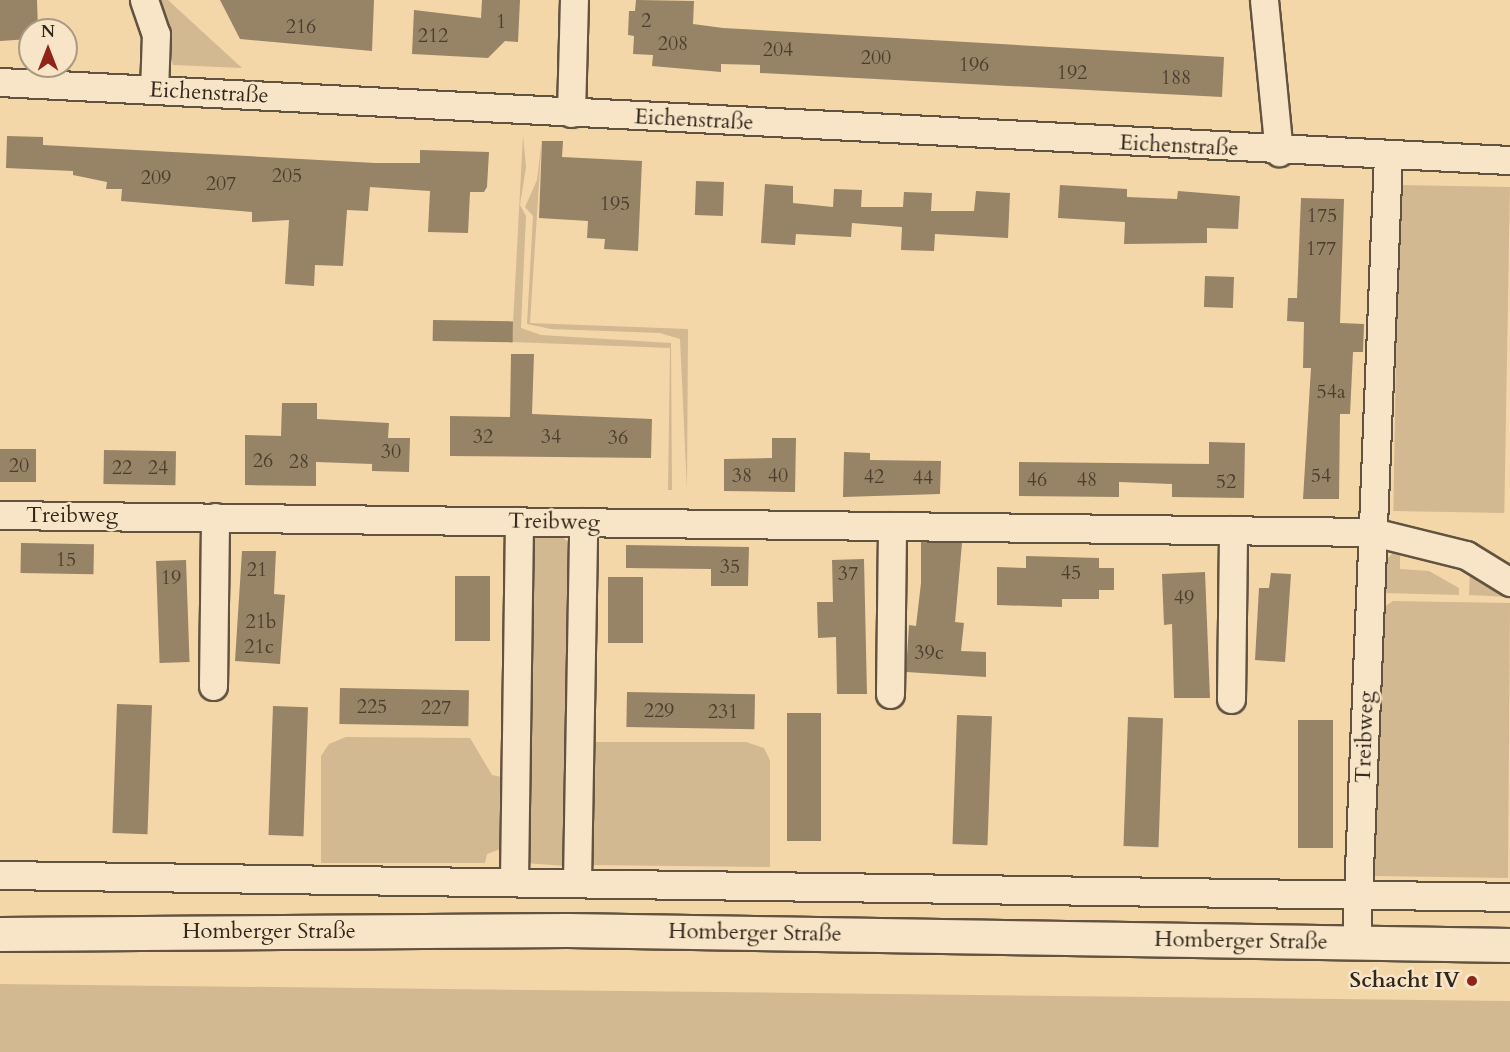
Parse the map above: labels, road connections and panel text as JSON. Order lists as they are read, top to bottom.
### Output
{
  "streets": {
    "main road": ["Homberger Straße"],
    "street": ["Eichenstraße", "Treibweg"]
  },
  "crossings": [
    ["Eichenstraße", "Treibweg"],
    ["Treibweg", "Homberger Straße"]
  ],
  "places": ["Schacht IV"],
  "house_numbers": [
    "2",
    "1",
    "216",
    "212",
    "208",
    "204",
    "200",
    "196",
    "192",
    "188",
    "205",
    "209",
    "207",
    "195",
    "175",
    "177",
    "54a",
    "32",
    "34",
    "36",
    "30",
    "26",
    "28",
    "20",
    "22",
    "24",
    "38",
    "40",
    "54",
    "42",
    "44",
    "46",
    "48",
    "52",
    "15",
    "35",
    "21",
    "45",
    "37",
    "19",
    "49",
    "21b",
    "21c",
    "39c",
    "225",
    "227",
    "229",
    "231"
  ],
  "north": "top"
}
